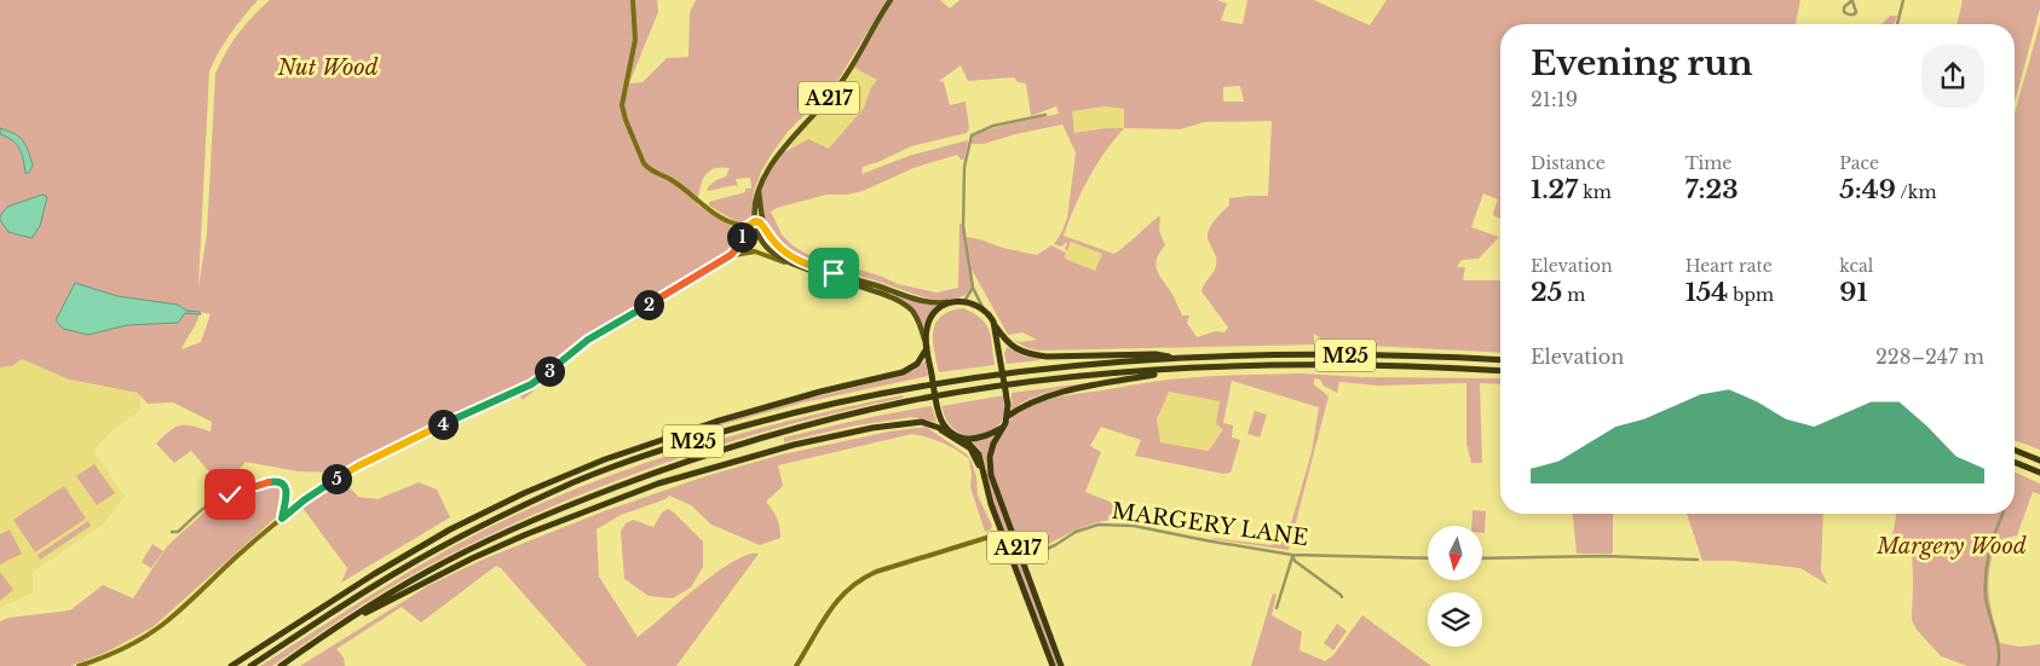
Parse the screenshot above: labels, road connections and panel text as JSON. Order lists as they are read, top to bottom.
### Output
{
  "streets": {
    "highway": ["A217", "M25"],
    "street": ["MARGERY LANE"]
  },
  "crossings": [
    ["A217", "MARGERY LANE"]
  ],
  "parks": ["Nut Wood", "Margery Wood"],
  "north": "bottom",
  "page": {
    "heading": ["Evening run", "21:19"],
    "stats": [
      ["Distance", "1.27 km"],
      ["Time", "7:23"],
      ["Pace", "5:49 /km"],
      ["Elevation", "25 m"],
      ["Heart rate", "154 bpm"],
      ["kcal", "91"]
    ],
    "pins": [
      "1",
      "2",
      "3",
      "4",
      "5"
    ],
    "chart": ["Elevation", "228–247 m"]
  }
}
